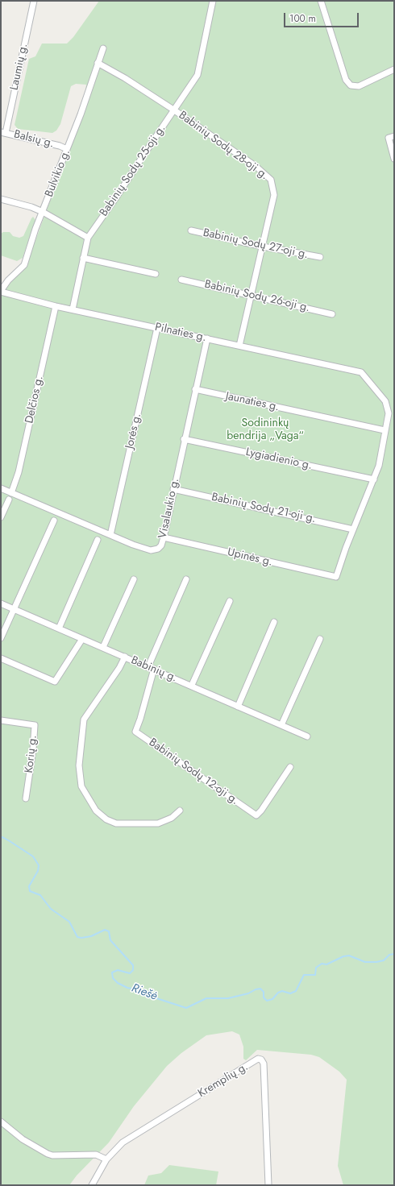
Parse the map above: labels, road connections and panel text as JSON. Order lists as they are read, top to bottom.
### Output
{
  "streets": {
    "street": [
      "Laumių g.",
      "Balsių g.",
      "Babinių Sodų 28-oji g.",
      "Babinių Sodų 25-oji g.",
      "Bulvikio g.",
      "Babinių Sodų 27-oji g.",
      "Babinių Sodų 26-oji g.",
      "Pilnaties g.",
      "Delčios g.",
      "Jaunaties g.",
      "Jorės g.",
      "Lygiadienio g.",
      "Visalaukio g.",
      "Babinių Sodų 21-oji g.",
      "Upinės g.",
      "Babinių g.",
      "Korių g.",
      "Babinių Sodų 12-oji g.",
      "Kremplių g."
    ]
  },
  "crossings": [
    ["Laumių g.", "Balsių g."],
    ["Balsių g.", "Bulvikio g."],
    ["Babinių Sodų 28-oji g.", "Babinių Sodų 25-oji g."],
    ["Babinių Sodų 28-oji g.", "Bulvikio g."],
    ["Babinių Sodų 28-oji g.", "Babinių Sodų 27-oji g."],
    ["Babinių Sodų 28-oji g.", "Babinių Sodų 26-oji g."],
    ["Babinių Sodų 28-oji g.", "Pilnaties g."],
    ["Babinių Sodų 25-oji g.", "Pilnaties g."],
    ["Bulvikio g.", "Pilnaties g."],
    ["Pilnaties g.", "Delčios g."],
    ["Pilnaties g.", "Jaunaties g."],
    ["Pilnaties g.", "Jorės g."],
    ["Pilnaties g.", "Visalaukio g."],
    ["Delčios g.", "Visalaukio g."],
    ["Jaunaties g.", "Visalaukio g."],
    ["Jorės g.", "Visalaukio g."],
    ["Lygiadienio g.", "Visalaukio g."],
    ["Visalaukio g.", "Babinių Sodų 21-oji g."],
    ["Visalaukio g.", "Upinės g."],
    ["Babinių Sodų 21-oji g.", "Upinės g."],
    ["Babinių g.", "Babinių Sodų 12-oji g."]
  ],
  "water": ["Riešė"],
  "parks": ["Sodininkų bendrija „Vaga“"],
  "scale_bar": "100 m"
}
